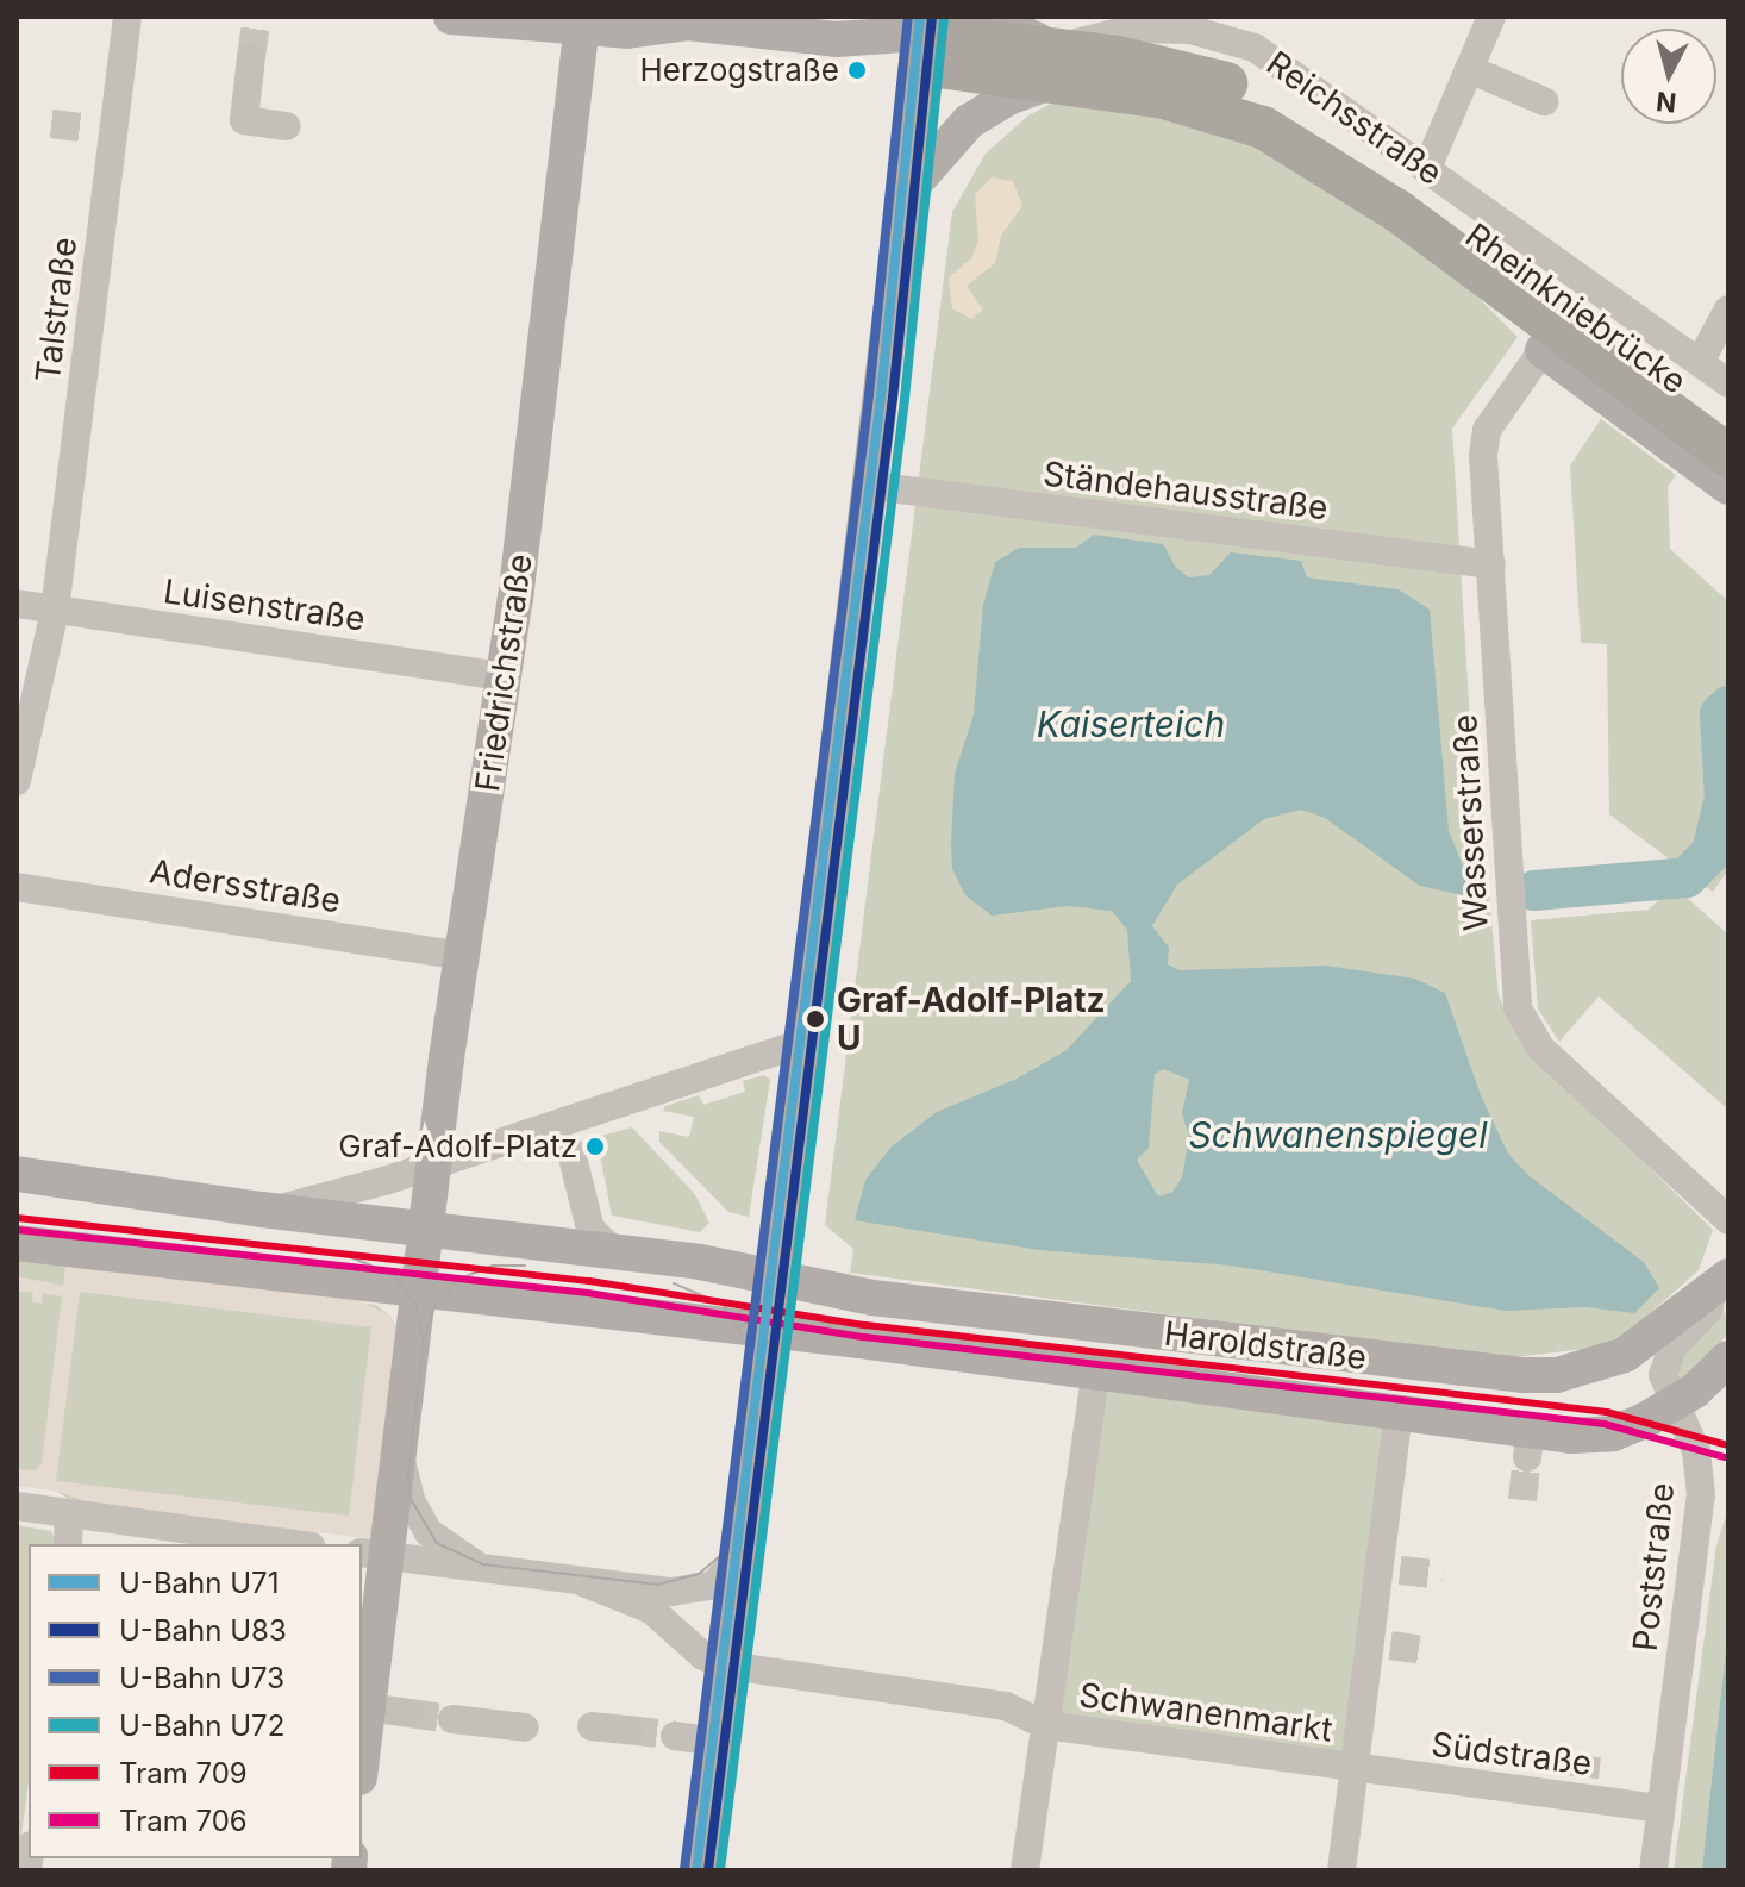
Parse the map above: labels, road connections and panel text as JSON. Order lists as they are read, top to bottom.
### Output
{
  "streets": {
    "highway": ["Reichsstraße", "Rheinkniebrücke"],
    "main road": ["Friedrichstraße", "Haroldstraße"],
    "street": [
      "Talstraße",
      "Ständehausstraße",
      "Luisenstraße",
      "Wasserstraße",
      "Adersstraße",
      "Poststraße",
      "Schwanenmarkt",
      "Südstraße"
    ]
  },
  "crossings": [
    ["Reichsstraße", "Rheinkniebrücke"],
    ["Talstraße", "Luisenstraße"],
    ["Ständehausstraße", "Wasserstraße"],
    ["Luisenstraße", "Friedrichstraße"],
    ["Friedrichstraße", "Adersstraße"],
    ["Haroldstraße", "Poststraße"],
    ["Haroldstraße", "Schwanenmarkt"],
    ["Poststraße", "Südstraße"],
    ["Schwanenmarkt", "Südstraße"]
  ],
  "water": ["Kaiserteich", "Schwanenspiegel"],
  "places": ["Herzogstraße", "Graf-Adolf-Platz U", "Graf-Adolf-Platz"],
  "lines": [
    "metro line U71",
    "metro line U73",
    "metro line U83",
    "metro line U72",
    "tram line 709",
    "tram line 706"
  ],
  "legend": [
    "U-Bahn U71",
    "U-Bahn U83",
    "U-Bahn U73",
    "U-Bahn U72",
    "Tram 709",
    "Tram 706"
  ],
  "north": "bottom"
}
